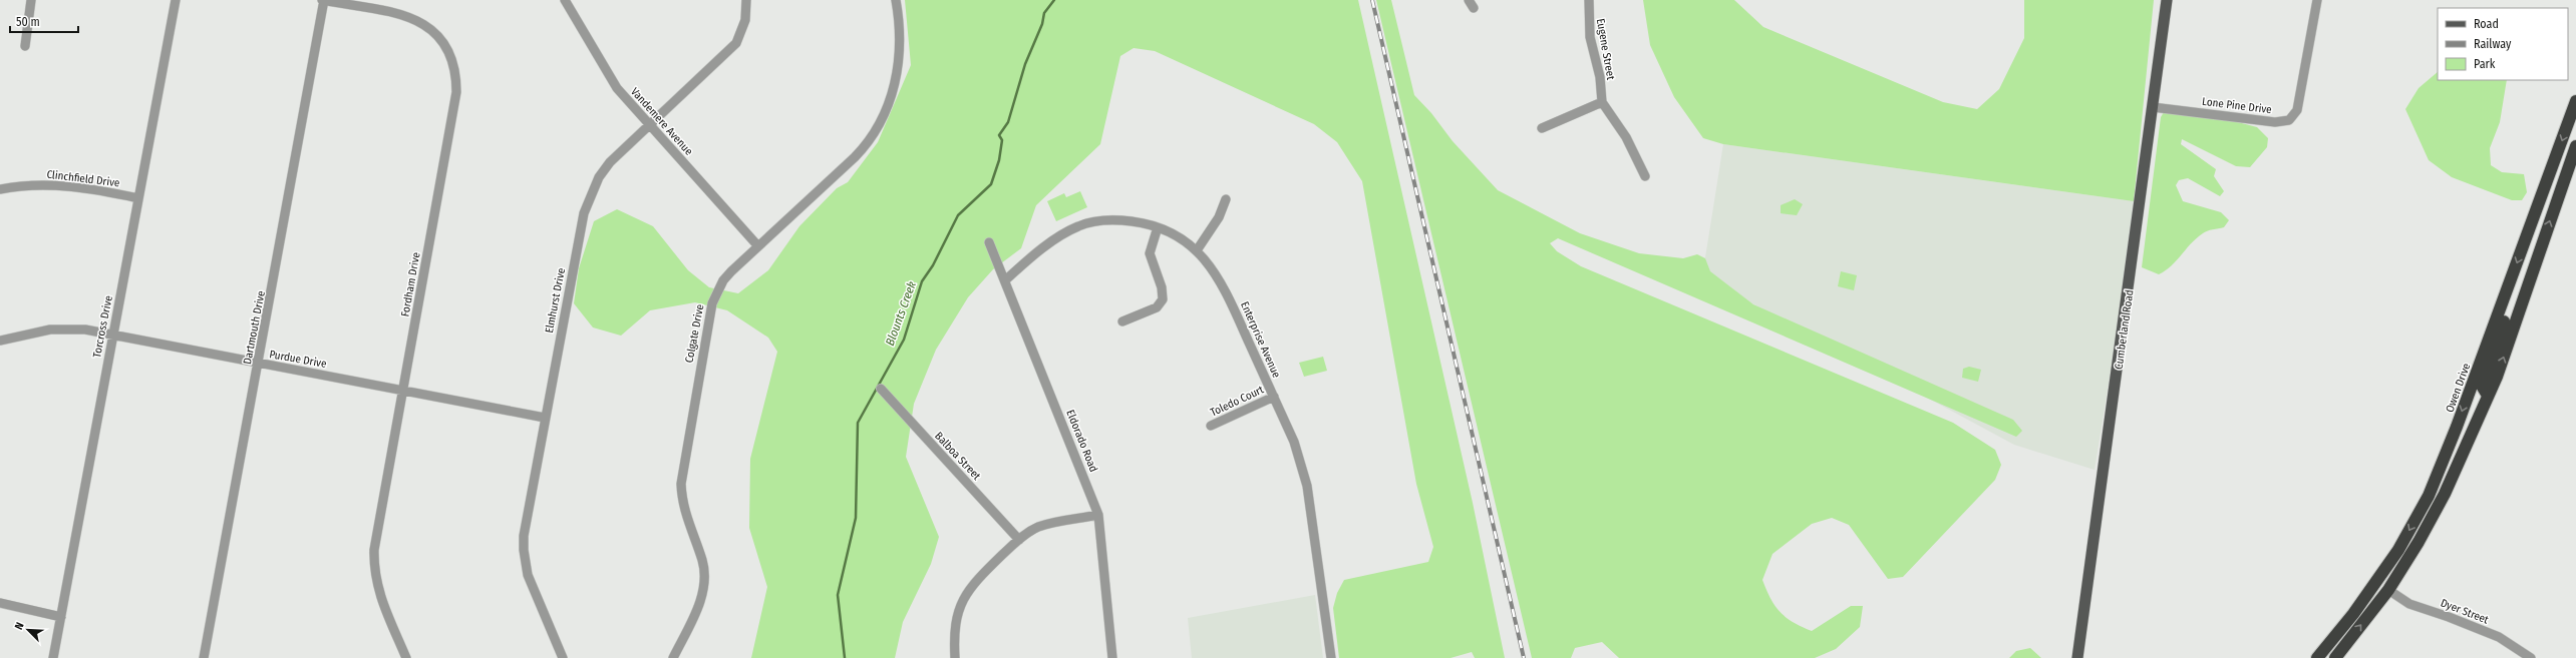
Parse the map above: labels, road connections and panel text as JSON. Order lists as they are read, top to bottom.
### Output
{
  "streets": {
    "highway": ["Owen Drive"],
    "main road": ["Cumberland Road"],
    "street": [
      "Eugene Street",
      "Lone Pine Drive",
      "Vandemere Avenue",
      "Clinchfield Drive",
      "Fordham Drive",
      "Elmhurst Drive",
      "Torcross Drive",
      "Dartmouth Drive",
      "Colgate Drive",
      "Enterprise Avenue",
      "Purdue Drive",
      "Toledo Court",
      "Eldorado Road",
      "Balboa Street",
      "Dyer Street"
    ]
  },
  "crossings": [
    ["Lone Pine Drive", "Cumberland Road"],
    ["Vandemere Avenue", "Elmhurst Drive"],
    ["Vandemere Avenue", "Colgate Drive"],
    ["Clinchfield Drive", "Torcross Drive"],
    ["Fordham Drive", "Dartmouth Drive"],
    ["Fordham Drive", "Purdue Drive"],
    ["Elmhurst Drive", "Purdue Drive"],
    ["Torcross Drive", "Purdue Drive"],
    ["Dartmouth Drive", "Purdue Drive"],
    ["Enterprise Avenue", "Toledo Court"],
    ["Enterprise Avenue", "Eldorado Road"]
  ],
  "water": ["Blounts Creek"],
  "legend": ["Road", "Railway", "Park"],
  "scale_bar": "50 m",
  "north": "top left"
}
